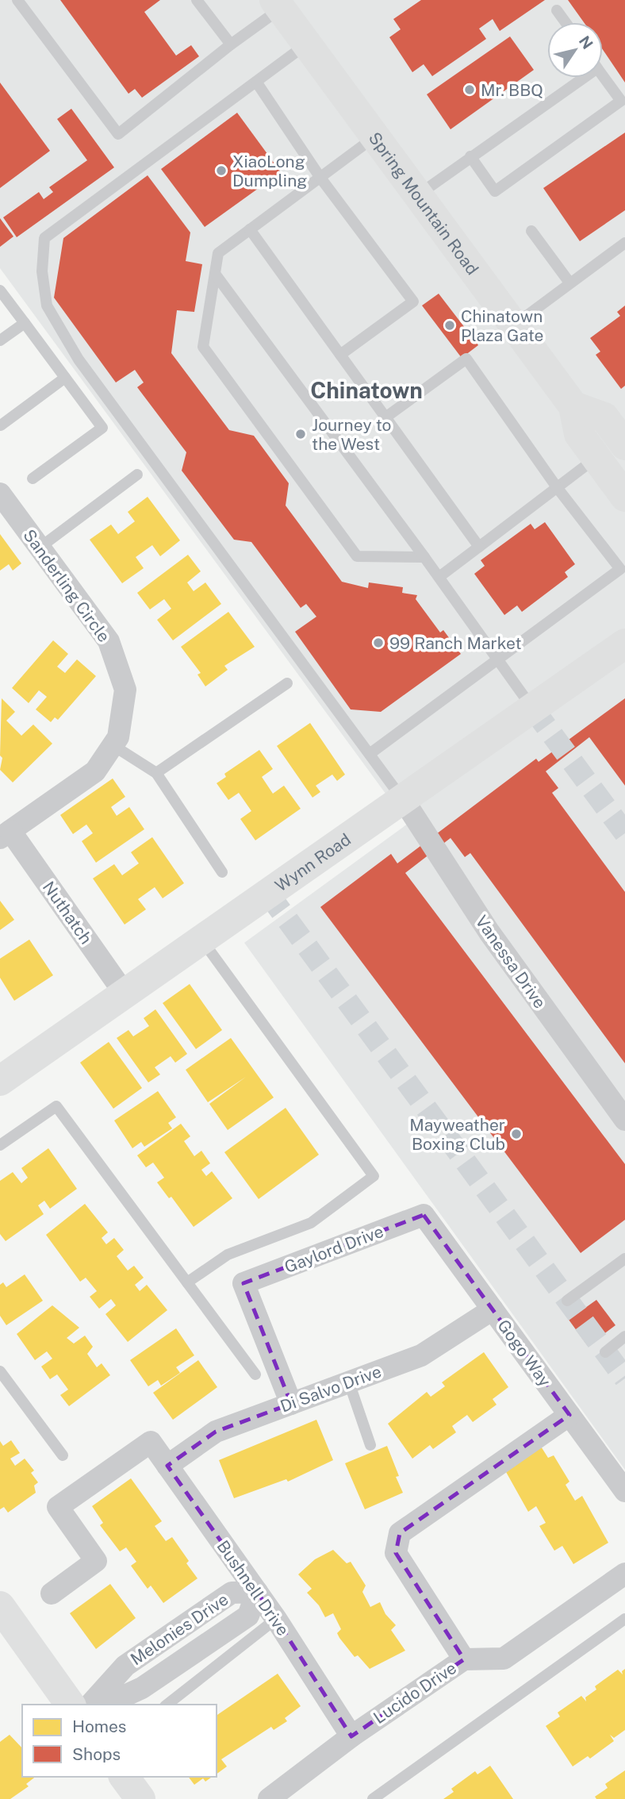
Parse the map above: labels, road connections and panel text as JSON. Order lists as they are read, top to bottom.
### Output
{
  "streets": {
    "main road": ["Spring Mountain Road", "Wynn Road"],
    "street": [
      "Sanderling Circle",
      "Nuthatch",
      "Vanessa Drive",
      "Gaylord Drive",
      "Gogo Way",
      "Di Salvo Drive",
      "Bushnell Drive",
      "Melonies Drive",
      "Lucido Drive"
    ]
  },
  "crossings": [
    ["Sanderling Circle", "Nuthatch"],
    ["Wynn Road", "Nuthatch"],
    ["Wynn Road", "Vanessa Drive"],
    ["Gaylord Drive", "Gogo Way"],
    ["Gaylord Drive", "Di Salvo Drive"],
    ["Gogo Way", "Di Salvo Drive"],
    ["Di Salvo Drive", "Bushnell Drive"],
    ["Bushnell Drive", "Melonies Drive"],
    ["Bushnell Drive", "Lucido Drive"]
  ],
  "districts": ["Chinatown"],
  "places": [
    "Mr. BBQ",
    "XiaoLong Dumpling",
    "Chinatown Plaza Gate",
    "Journey to the West",
    "99 Ranch Market",
    "Mayweather Boxing Club"
  ],
  "legend": ["Homes", "Shops"],
  "north": "top right"
}
